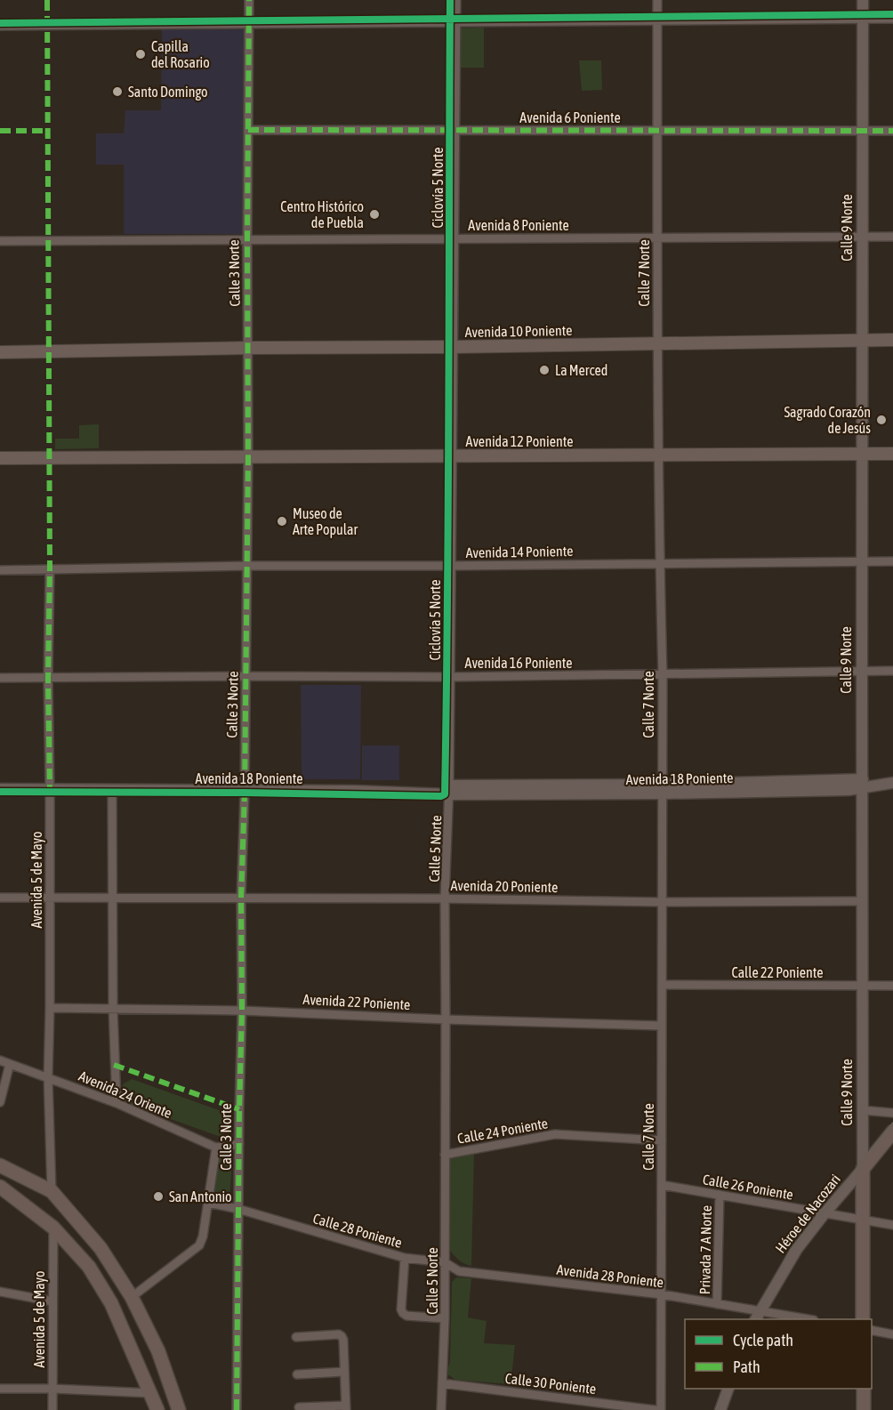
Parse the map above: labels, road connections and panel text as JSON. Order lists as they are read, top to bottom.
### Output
{
  "streets": {
    "main road": [
      "Calle 9 Norte",
      "Avenida 10 Poniente",
      "Avenida 12 Poniente",
      "Héroe de Nacozari"
    ],
    "street": [
      "Avenida 6 Poniente",
      "Avenida 8 Poniente",
      "Calle 3 Norte",
      "Calle 7 Norte",
      "Avenida 14 Poniente",
      "Avenida 16 Poniente",
      "Avenida 18 Poniente",
      "Calle 5 Norte",
      "Avenida 5 de Mayo",
      "Avenida 20 Poniente",
      "Calle 22 Poniente",
      "Avenida 22 Poniente",
      "Avenida 24 Oriente",
      "Calle 24 Poniente",
      "Calle 26 Poniente",
      "Calle 28 Poniente",
      "Privada 7 A Norte",
      "Avenida 28 Poniente",
      "Calle 30 Poniente"
    ],
    "cycle path": ["Ciclovía 5 Norte"]
  },
  "crossings": [
    ["Avenida 6 Poniente", "Calle 9 Norte"],
    ["Avenida 6 Poniente", "Calle 3 Norte"],
    ["Avenida 6 Poniente", "Calle 7 Norte"],
    ["Avenida 6 Poniente", "Calle 5 Norte"],
    ["Avenida 8 Poniente", "Calle 9 Norte"],
    ["Avenida 8 Poniente", "Calle 3 Norte"],
    ["Avenida 8 Poniente", "Calle 7 Norte"],
    ["Avenida 8 Poniente", "Calle 5 Norte"],
    ["Calle 9 Norte", "Avenida 10 Poniente"],
    ["Calle 9 Norte", "Avenida 12 Poniente"],
    ["Calle 9 Norte", "Avenida 14 Poniente"],
    ["Calle 9 Norte", "Avenida 16 Poniente"],
    ["Calle 9 Norte", "Avenida 18 Poniente"],
    ["Calle 9 Norte", "Avenida 20 Poniente"],
    ["Calle 9 Norte", "Calle 22 Poniente"],
    ["Calle 9 Norte", "Calle 26 Poniente"],
    ["Calle 9 Norte", "Héroe de Nacozari"],
    ["Calle 3 Norte", "Avenida 10 Poniente"],
    ["Calle 3 Norte", "Avenida 12 Poniente"],
    ["Calle 3 Norte", "Avenida 14 Poniente"],
    ["Calle 3 Norte", "Avenida 16 Poniente"],
    ["Calle 3 Norte", "Avenida 18 Poniente"],
    ["Calle 3 Norte", "Avenida 20 Poniente"],
    ["Calle 3 Norte", "Avenida 22 Poniente"],
    ["Calle 3 Norte", "Avenida 24 Oriente"],
    ["Calle 3 Norte", "Calle 28 Poniente"],
    ["Calle 7 Norte", "Avenida 10 Poniente"],
    ["Calle 7 Norte", "Avenida 12 Poniente"],
    ["Calle 7 Norte", "Avenida 14 Poniente"],
    ["Calle 7 Norte", "Avenida 16 Poniente"],
    ["Calle 7 Norte", "Avenida 18 Poniente"],
    ["Calle 7 Norte", "Avenida 20 Poniente"],
    ["Calle 7 Norte", "Calle 22 Poniente"],
    ["Calle 7 Norte", "Avenida 22 Poniente"],
    ["Calle 7 Norte", "Calle 24 Poniente"],
    ["Calle 7 Norte", "Calle 26 Poniente"],
    ["Calle 7 Norte", "Avenida 28 Poniente"],
    ["Avenida 10 Poniente", "Calle 5 Norte"],
    ["Avenida 12 Poniente", "Calle 5 Norte"],
    ["Avenida 14 Poniente", "Calle 5 Norte"],
    ["Avenida 14 Poniente", "Avenida 5 de Mayo"],
    ["Avenida 16 Poniente", "Calle 5 Norte"],
    ["Avenida 16 Poniente", "Avenida 5 de Mayo"],
    ["Avenida 18 Poniente", "Calle 5 Norte"],
    ["Avenida 18 Poniente", "Avenida 5 de Mayo"],
    ["Calle 5 Norte", "Avenida 20 Poniente"],
    ["Calle 5 Norte", "Avenida 22 Poniente"],
    ["Calle 5 Norte", "Calle 24 Poniente"],
    ["Calle 5 Norte", "Calle 28 Poniente"],
    ["Calle 5 Norte", "Avenida 28 Poniente"],
    ["Calle 5 Norte", "Calle 30 Poniente"],
    ["Avenida 5 de Mayo", "Avenida 20 Poniente"],
    ["Avenida 5 de Mayo", "Avenida 22 Poniente"],
    ["Avenida 5 de Mayo", "Avenida 24 Oriente"],
    ["Calle 26 Poniente", "Héroe de Nacozari"],
    ["Calle 26 Poniente", "Privada 7 A Norte"],
    ["Héroe de Nacozari", "Avenida 28 Poniente"],
    ["Calle 28 Poniente", "Avenida 28 Poniente"],
    ["Privada 7 A Norte", "Avenida 28 Poniente"]
  ],
  "places": [
    "Capilla del Rosario",
    "Santo Domingo",
    "Centro Histórico de Puebla",
    "La Merced",
    "Sagrado Corazón de Jesús",
    "Museo de Arte Popular",
    "San Antonio"
  ],
  "legend": ["Cycle path", "Path"]
}
